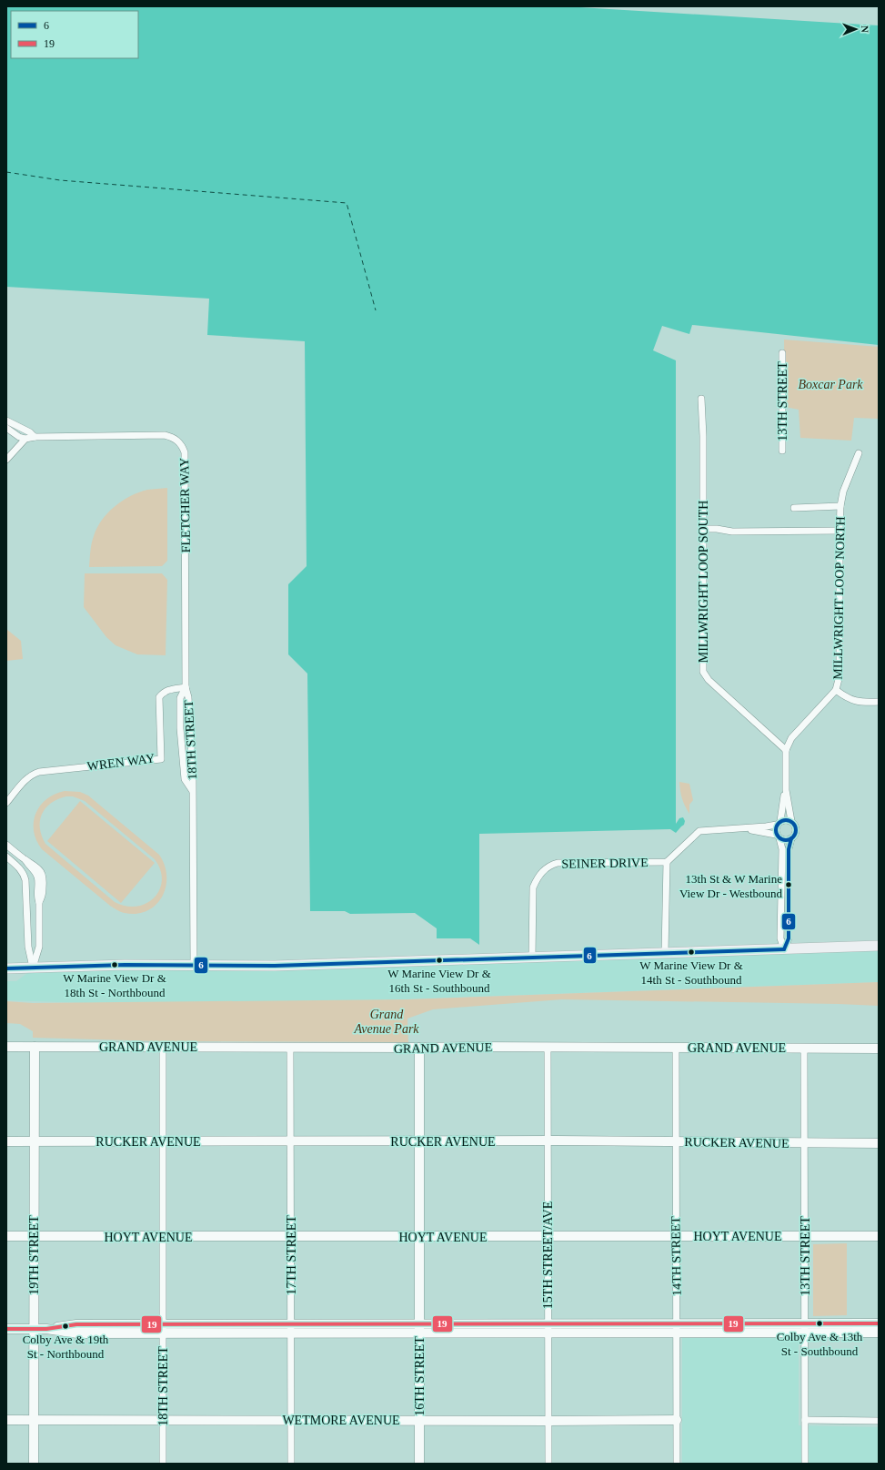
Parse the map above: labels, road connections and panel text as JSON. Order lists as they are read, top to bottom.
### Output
{
  "streets": {
    "street": [
      "13TH STREET",
      "FLETCHER WAY",
      "MILLWRIGHT LOOP SOUTH",
      "MILLWRIGHT LOOP NORTH",
      "18TH STREET",
      "WREN WAY",
      "SEINER DRIVE",
      "GRAND AVENUE",
      "RUCKER AVENUE",
      "HOYT AVENUE",
      "19TH STREET",
      "17TH STREET",
      "15TH STREET/AVE",
      "14TH STREET",
      "16TH STREET",
      "WETMORE AVENUE"
    ]
  },
  "crossings": [
    ["13TH STREET", "GRAND AVENUE"],
    ["13TH STREET", "RUCKER AVENUE"],
    ["13TH STREET", "HOYT AVENUE"],
    ["FLETCHER WAY", "18TH STREET"],
    ["FLETCHER WAY", "WREN WAY"],
    ["MILLWRIGHT LOOP SOUTH", "MILLWRIGHT LOOP NORTH"],
    ["18TH STREET", "WREN WAY"],
    ["18TH STREET", "GRAND AVENUE"],
    ["18TH STREET", "RUCKER AVENUE"],
    ["18TH STREET", "HOYT AVENUE"],
    ["18TH STREET", "WETMORE AVENUE"],
    ["GRAND AVENUE", "19TH STREET"],
    ["GRAND AVENUE", "17TH STREET"],
    ["GRAND AVENUE", "15TH STREET/AVE"],
    ["GRAND AVENUE", "14TH STREET"],
    ["GRAND AVENUE", "16TH STREET"],
    ["RUCKER AVENUE", "19TH STREET"],
    ["RUCKER AVENUE", "17TH STREET"],
    ["RUCKER AVENUE", "15TH STREET/AVE"],
    ["RUCKER AVENUE", "14TH STREET"],
    ["RUCKER AVENUE", "16TH STREET"],
    ["HOYT AVENUE", "19TH STREET"],
    ["HOYT AVENUE", "17TH STREET"],
    ["HOYT AVENUE", "15TH STREET/AVE"],
    ["HOYT AVENUE", "14TH STREET"],
    ["HOYT AVENUE", "16TH STREET"],
    ["19TH STREET", "WETMORE AVENUE"],
    ["17TH STREET", "WETMORE AVENUE"],
    ["15TH STREET/AVE", "WETMORE AVENUE"],
    ["14TH STREET", "WETMORE AVENUE"],
    ["16TH STREET", "WETMORE AVENUE"]
  ],
  "parks": ["Boxcar Park", "Grand Avenue Park"],
  "places": [
    "13th St & W Marine View Dr - Westbound",
    "W Marine View Dr & 14th St - Southbound",
    "W Marine View Dr & 16th St - Southbound",
    "W Marine View Dr & 18th St - Northbound",
    "Colby Ave & 13th St - Southbound",
    "Colby Ave & 19th St - Northbound"
  ],
  "lines": ["transit line 6", "transit line 19"],
  "legend": ["6", "19"],
  "north": "right"
}
